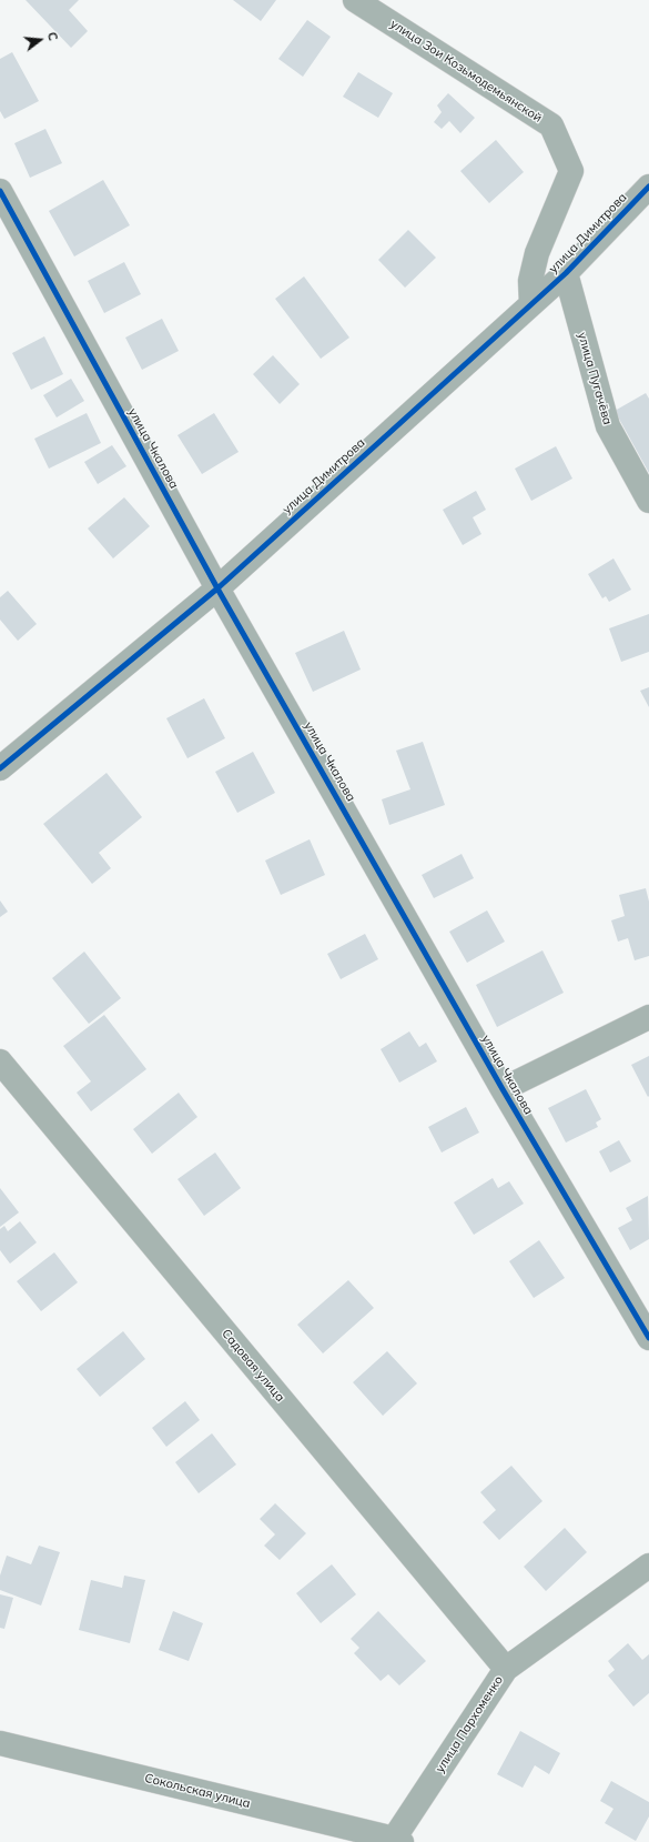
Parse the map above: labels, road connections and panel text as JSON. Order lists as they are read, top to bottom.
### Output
{
  "streets": {
    "street": [
      "улица Зои Козьмодемьянской",
      "улица Димитрова",
      "улица Пугачёва",
      "улица Чкалова",
      "Садовая улица",
      "улица Пархоменко",
      "Сокольская улица"
    ]
  },
  "crossings": [
    ["улица Зои Козьмодемьянской", "улица Димитрова"],
    ["улица Димитрова", "улица Пугачёва"],
    ["улица Димитрова", "улица Чкалова"],
    ["Садовая улица", "улица Пархоменко"],
    ["улица Пархоменко", "Сокольская улица"]
  ],
  "north": "right"
}
